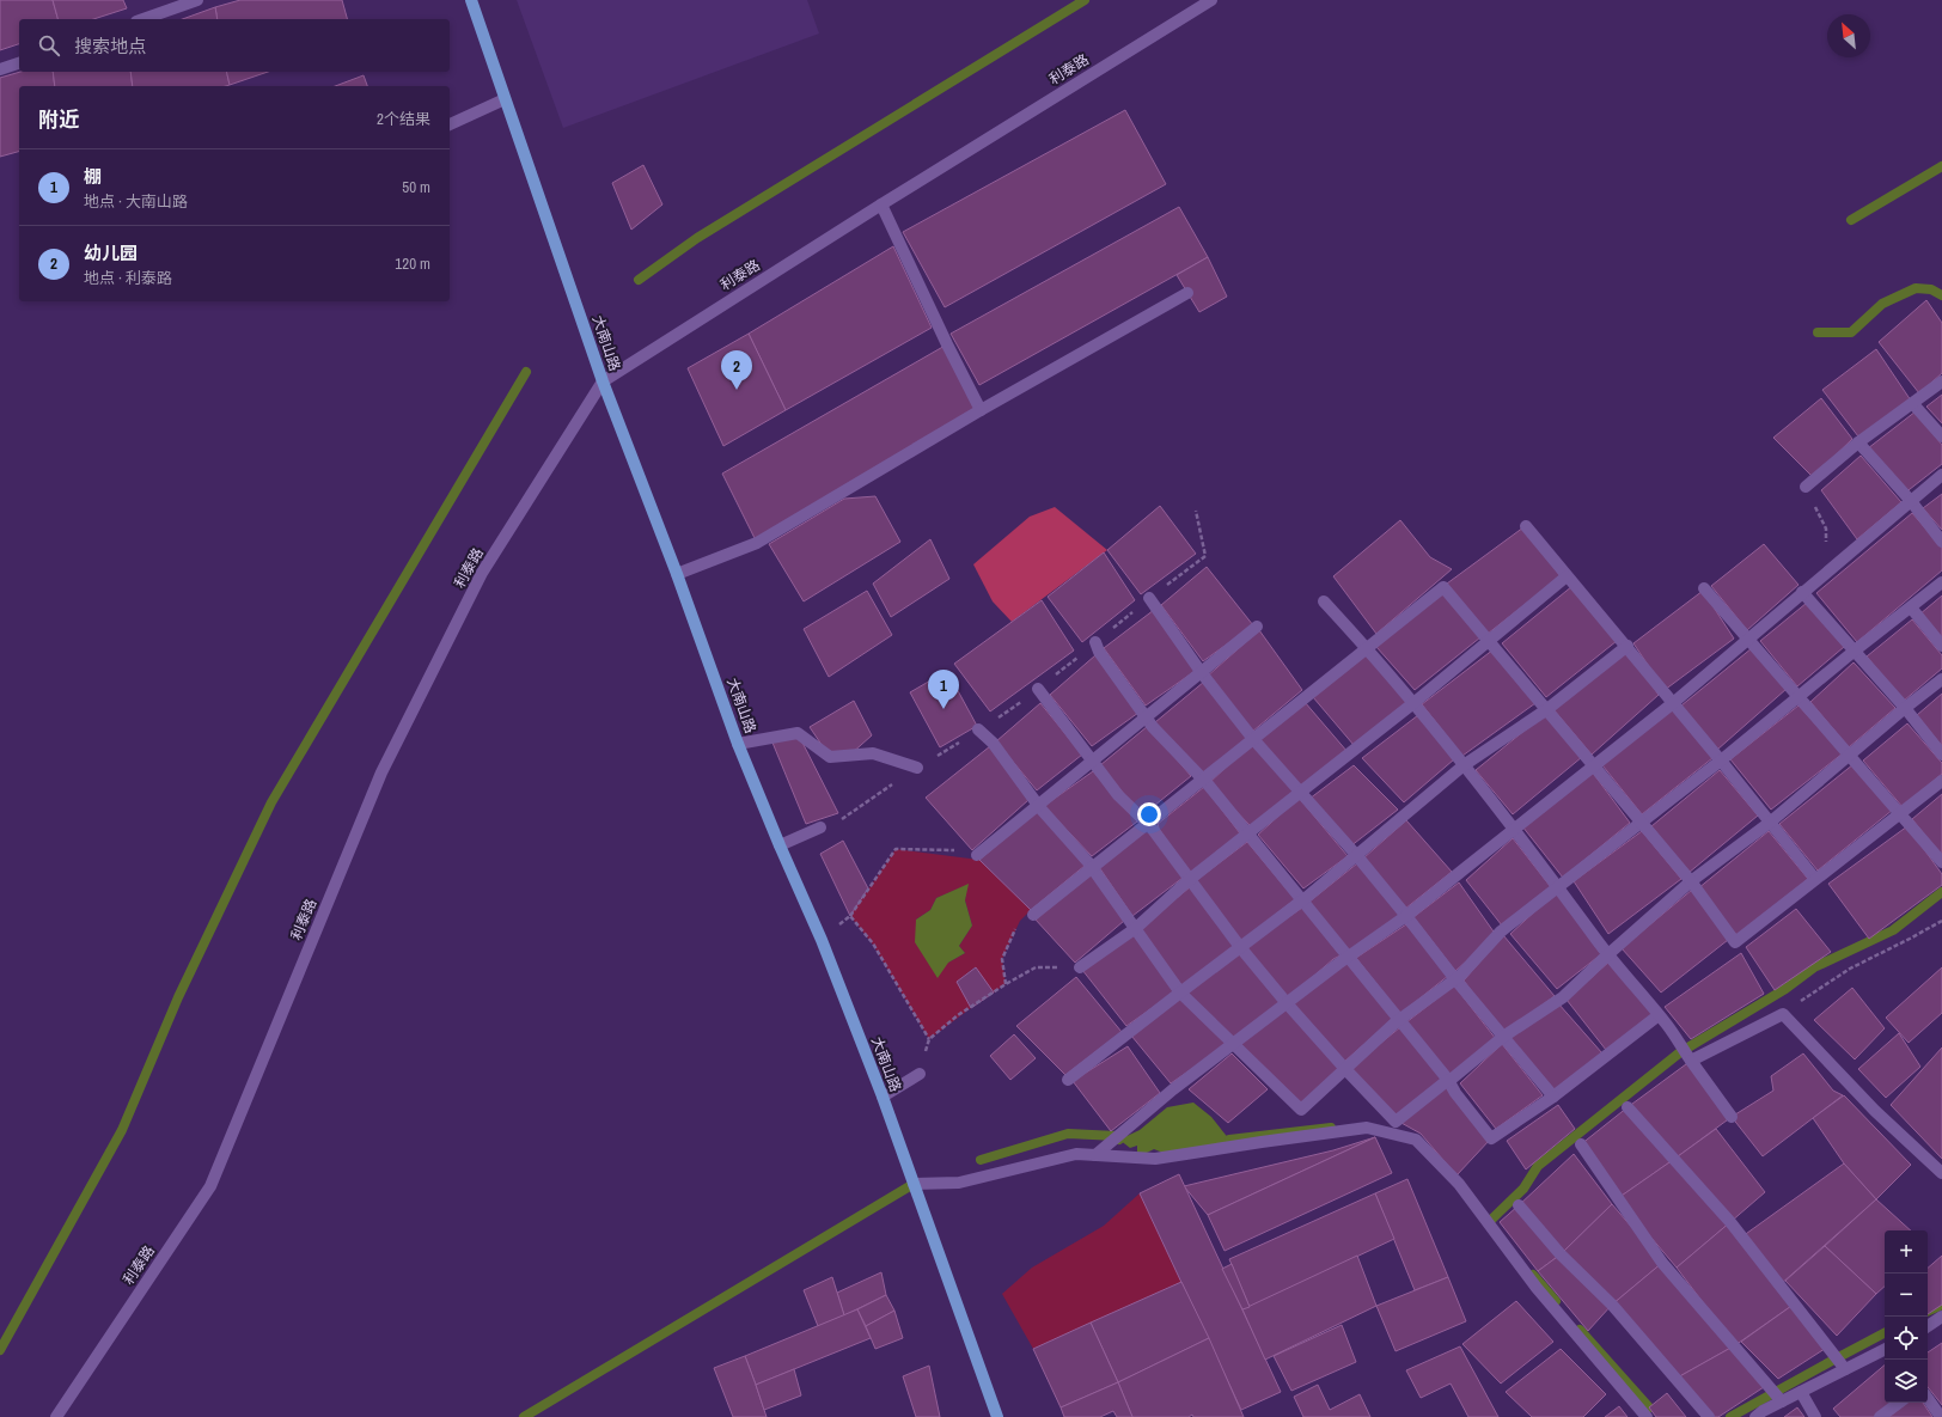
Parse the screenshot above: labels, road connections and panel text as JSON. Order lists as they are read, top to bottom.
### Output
{
  "streets": {
    "main road": ["大南山路"],
    "street": ["利泰路"]
  },
  "crossings": [
    ["利泰路", "大南山路"]
  ],
  "north": "top left",
  "page": {
    "search": "搜索地点",
    "heading": ["附近", "2个结果"],
    "list": [
      {
        "mark": "1",
        "name": "棚",
        "note": "地点 · 大南山路",
        "value": "50 m"
      },
      {
        "mark": "2",
        "name": "幼儿园",
        "note": "地点 · 利泰路",
        "value": "120 m"
      }
    ],
    "pins": ["2", "1"],
    "map_buttons": ["+", "−"]
  }
}
